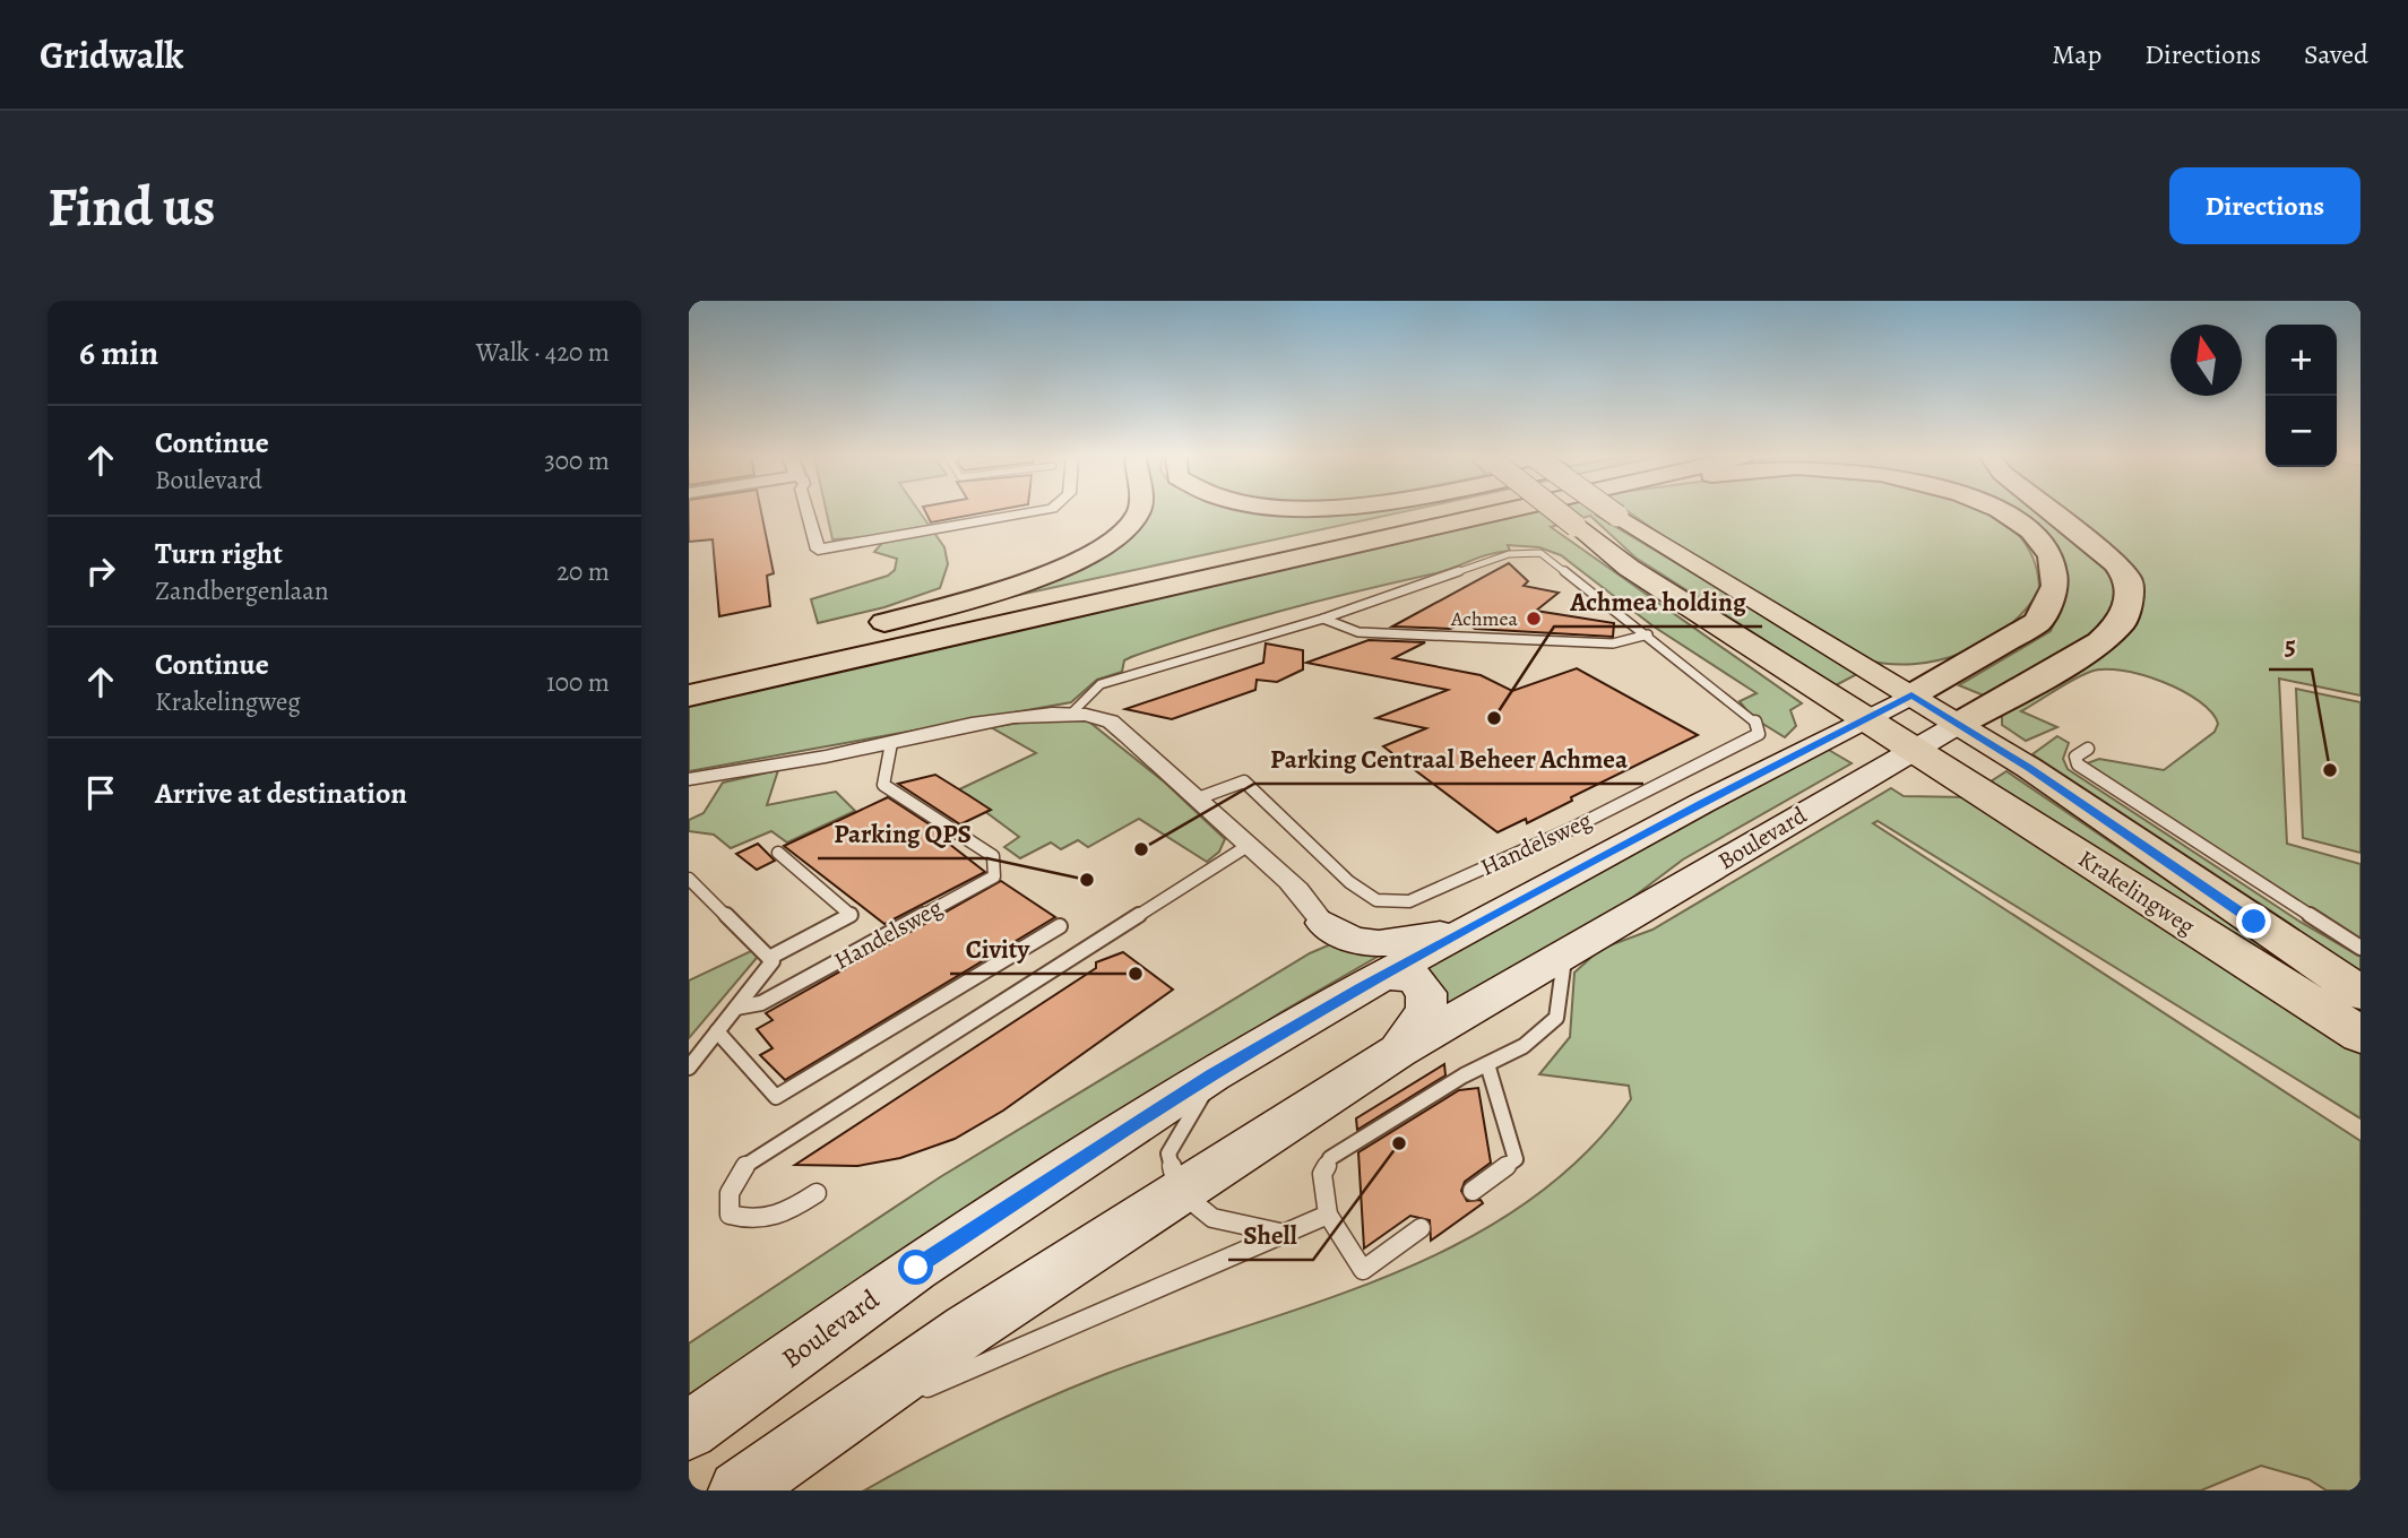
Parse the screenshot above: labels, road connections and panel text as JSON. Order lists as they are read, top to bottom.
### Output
{
  "streets": {
    "main road": ["Boulevard", "Krakelingweg"],
    "lane": ["Handelsweg"]
  },
  "crossings": [
    ["Boulevard", "Krakelingweg"]
  ],
  "places": [
    "Achmea",
    "Achmea holding",
    "5",
    "Parking Centraal Beheer Achmea",
    "Parking QPS",
    "Civity",
    "Shell"
  ],
  "north": "top",
  "page": {
    "header": "Gridwalk",
    "nav": ["Map", "Directions", "Saved"],
    "buttons": "Directions",
    "title": "Find us",
    "heading": ["6 min", "Walk · 420 m"],
    "map_buttons": ["+", "−"],
    "list": [
      ["Continue", "Boulevard", "300 m"],
      ["Turn right", "Zandbergenlaan", "20 m"],
      ["Continue", "Krakelingweg", "100 m"],
      "Arrive at destination"
    ]
  }
}
